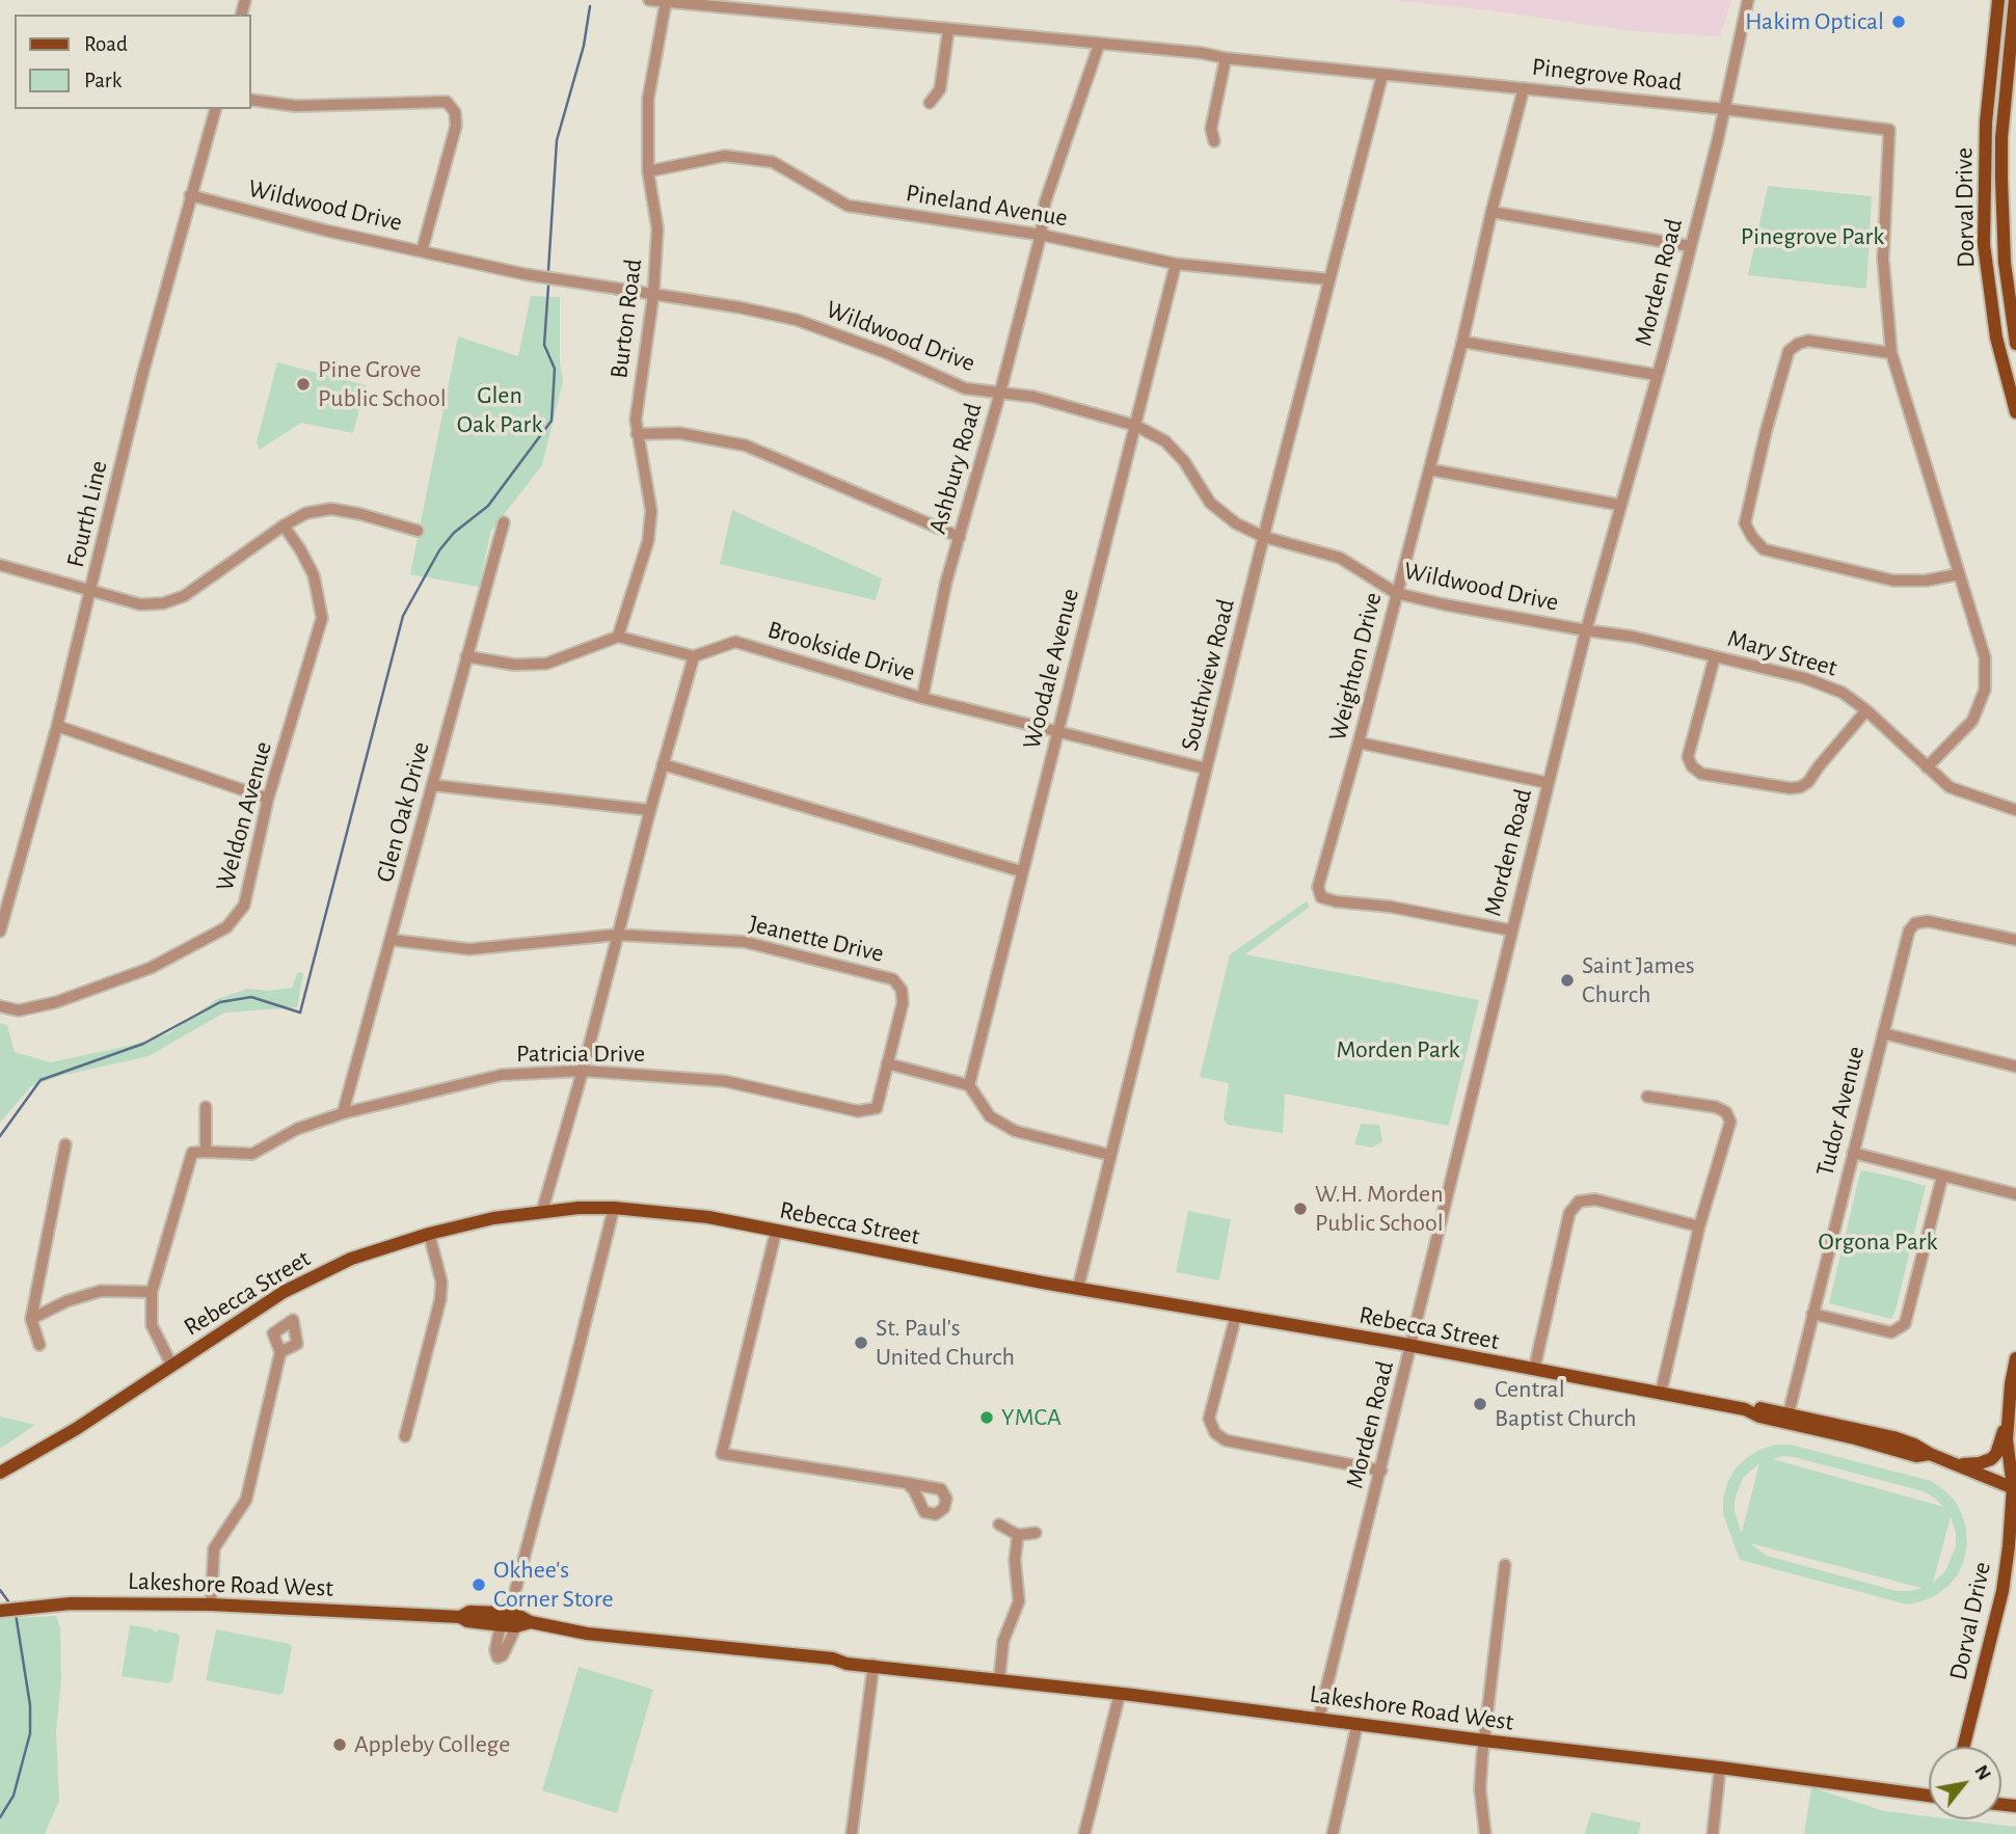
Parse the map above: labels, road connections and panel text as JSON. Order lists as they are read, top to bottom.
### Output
{
  "streets": {
    "main road": ["Dorval Drive", "Rebecca Street", "Lakeshore Road West"],
    "street": [
      "Pinegrove Road",
      "Wildwood Drive",
      "Pineland Avenue",
      "Morden Road",
      "Burton Road",
      "Ashbury Road",
      "Fourth Line",
      "Brookside Drive",
      "Mary Street",
      "Weighton Drive",
      "Woodale Avenue",
      "Southview Road",
      "Glen Oak Drive",
      "Weldon Avenue",
      "Jeanette Drive",
      "Patricia Drive",
      "Tudor Avenue"
    ]
  },
  "crossings": [
    ["Pinegrove Road", "Morden Road"],
    ["Pinegrove Road", "Burton Road"],
    ["Pinegrove Road", "Ashbury Road"],
    ["Pinegrove Road", "Mary Street"],
    ["Pinegrove Road", "Weighton Drive"],
    ["Pinegrove Road", "Southview Road"],
    ["Wildwood Drive", "Morden Road"],
    ["Wildwood Drive", "Burton Road"],
    ["Wildwood Drive", "Ashbury Road"],
    ["Wildwood Drive", "Fourth Line"],
    ["Wildwood Drive", "Mary Street"],
    ["Wildwood Drive", "Weighton Drive"],
    ["Wildwood Drive", "Woodale Avenue"],
    ["Wildwood Drive", "Southview Road"],
    ["Pineland Avenue", "Burton Road"],
    ["Pineland Avenue", "Ashbury Road"],
    ["Pineland Avenue", "Woodale Avenue"],
    ["Pineland Avenue", "Southview Road"],
    ["Dorval Drive", "Rebecca Street"],
    ["Morden Road", "Mary Street"],
    ["Morden Road", "Weighton Drive"],
    ["Morden Road", "Rebecca Street"],
    ["Morden Road", "Lakeshore Road West"],
    ["Ashbury Road", "Brookside Drive"],
    ["Brookside Drive", "Woodale Avenue"],
    ["Brookside Drive", "Southview Road"],
    ["Southview Road", "Rebecca Street"],
    ["Glen Oak Drive", "Jeanette Drive"],
    ["Glen Oak Drive", "Patricia Drive"],
    ["Jeanette Drive", "Patricia Drive"],
    ["Tudor Avenue", "Rebecca Street"]
  ],
  "parks": [
    "Pinegrove Park",
    "Glen Oak Park",
    "Morden Park",
    "Orgona Park"
  ],
  "places": [
    "Hakim Optical",
    "Pine Grove Public School",
    "Saint James Church",
    "W.H. Morden Public School",
    "St. Paul's United Church",
    "Central Baptist Church",
    "YMCA",
    "Okhee's Corner Store",
    "Appleby College"
  ],
  "legend": ["Road", "Park"],
  "north": "top right"
}
